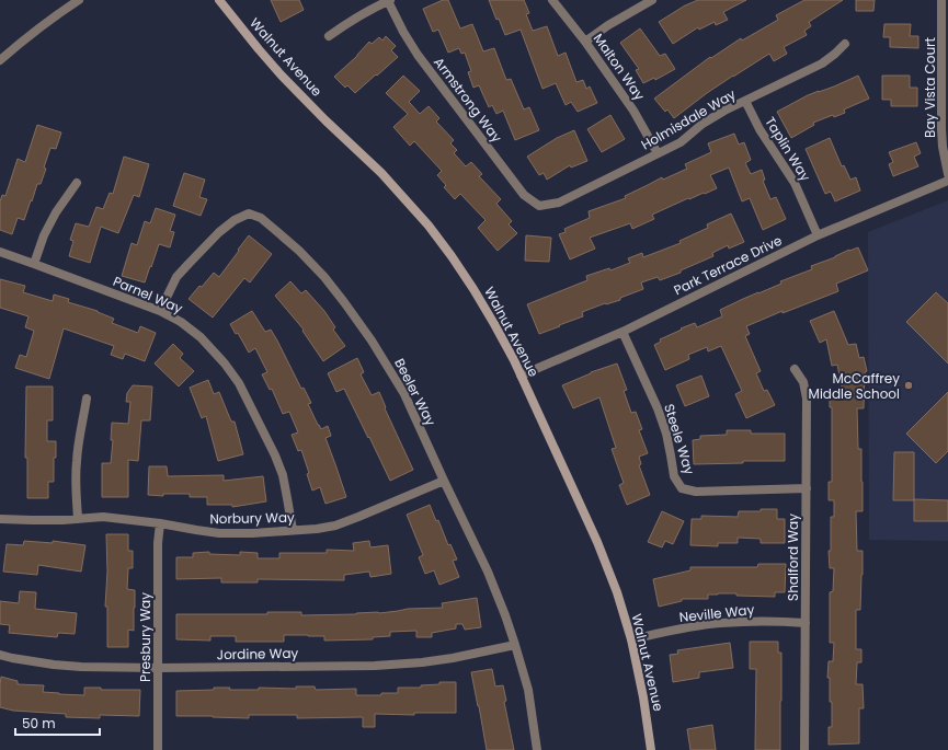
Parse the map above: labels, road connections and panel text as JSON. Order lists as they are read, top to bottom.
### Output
{
  "streets": {
    "street": [
      "Walnut Avenue",
      "Malton Way",
      "Bay Vista Court",
      "Armstrong Way",
      "Holmisdale Way",
      "Taplin Way",
      "Park Terrace Drive",
      "Parnel Way",
      "Beeler Way",
      "Steele Way",
      "Norbury Way",
      "Shalford Way",
      "Neville Way",
      "Presbury Way",
      "Jordine Way"
    ]
  },
  "crossings": [
    ["Walnut Avenue", "Park Terrace Drive"],
    ["Walnut Avenue", "Neville Way"],
    ["Malton Way", "Holmisdale Way"],
    ["Armstrong Way", "Holmisdale Way"],
    ["Holmisdale Way", "Taplin Way"],
    ["Taplin Way", "Park Terrace Drive"],
    ["Park Terrace Drive", "Steele Way"],
    ["Parnel Way", "Beeler Way"],
    ["Parnel Way", "Norbury Way"],
    ["Beeler Way", "Norbury Way"],
    ["Beeler Way", "Jordine Way"],
    ["Steele Way", "Shalford Way"],
    ["Norbury Way", "Presbury Way"],
    ["Shalford Way", "Neville Way"],
    ["Presbury Way", "Jordine Way"]
  ],
  "places": ["McCaffrey Middle School"],
  "scale_bar": "50 m"
}
